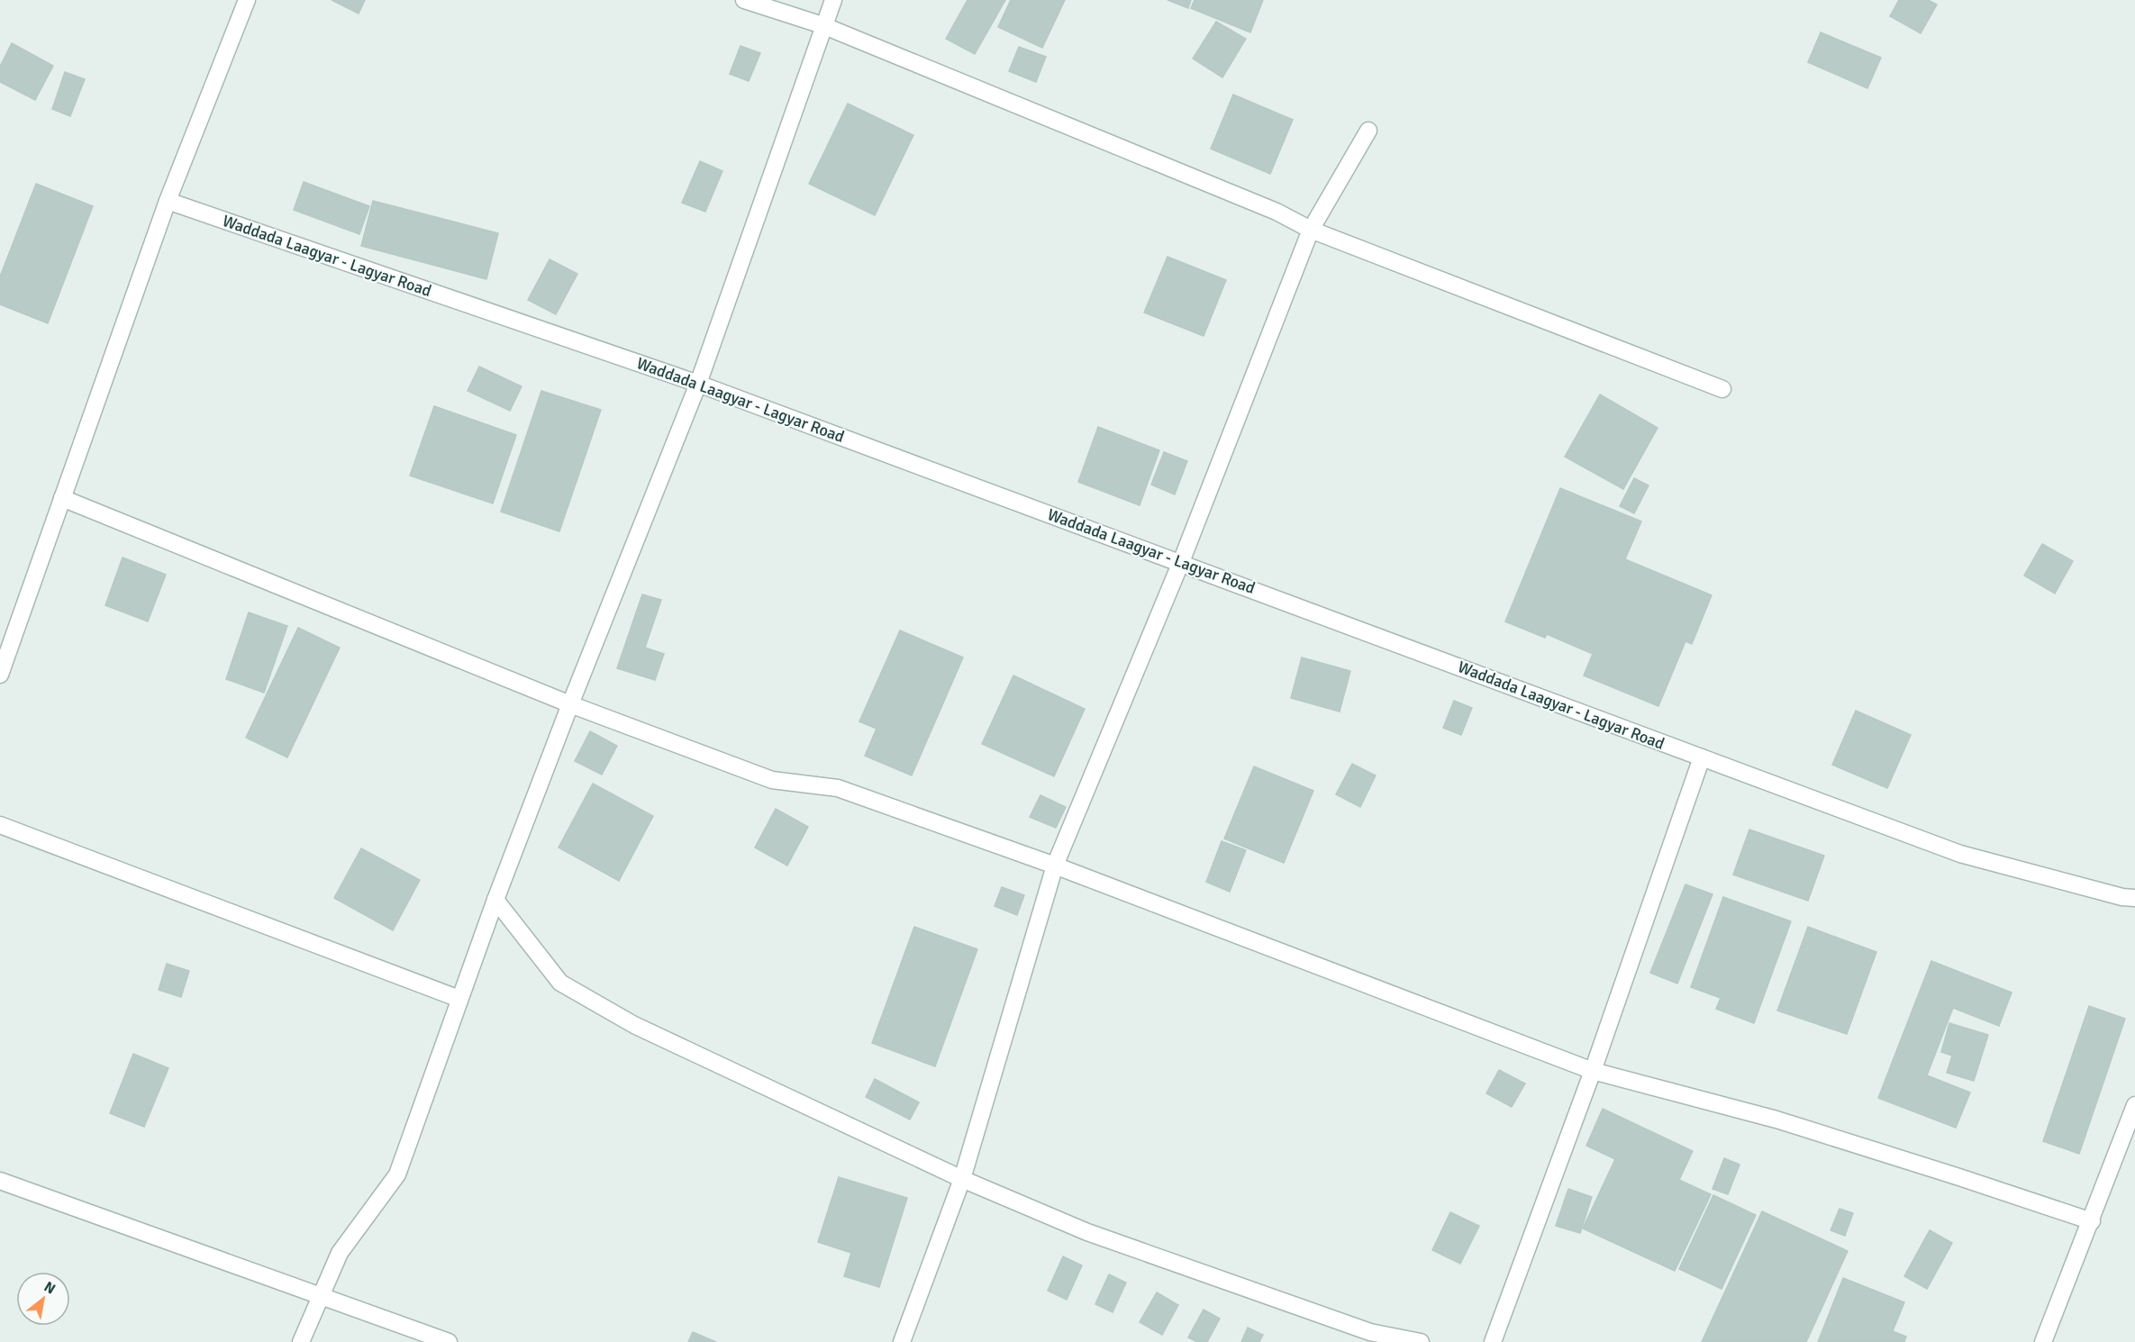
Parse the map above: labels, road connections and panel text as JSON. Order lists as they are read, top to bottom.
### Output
{
  "streets": {
    "street": ["Waddada Laagyar - Lagyar Road"]
  },
  "north": "top right"
}
